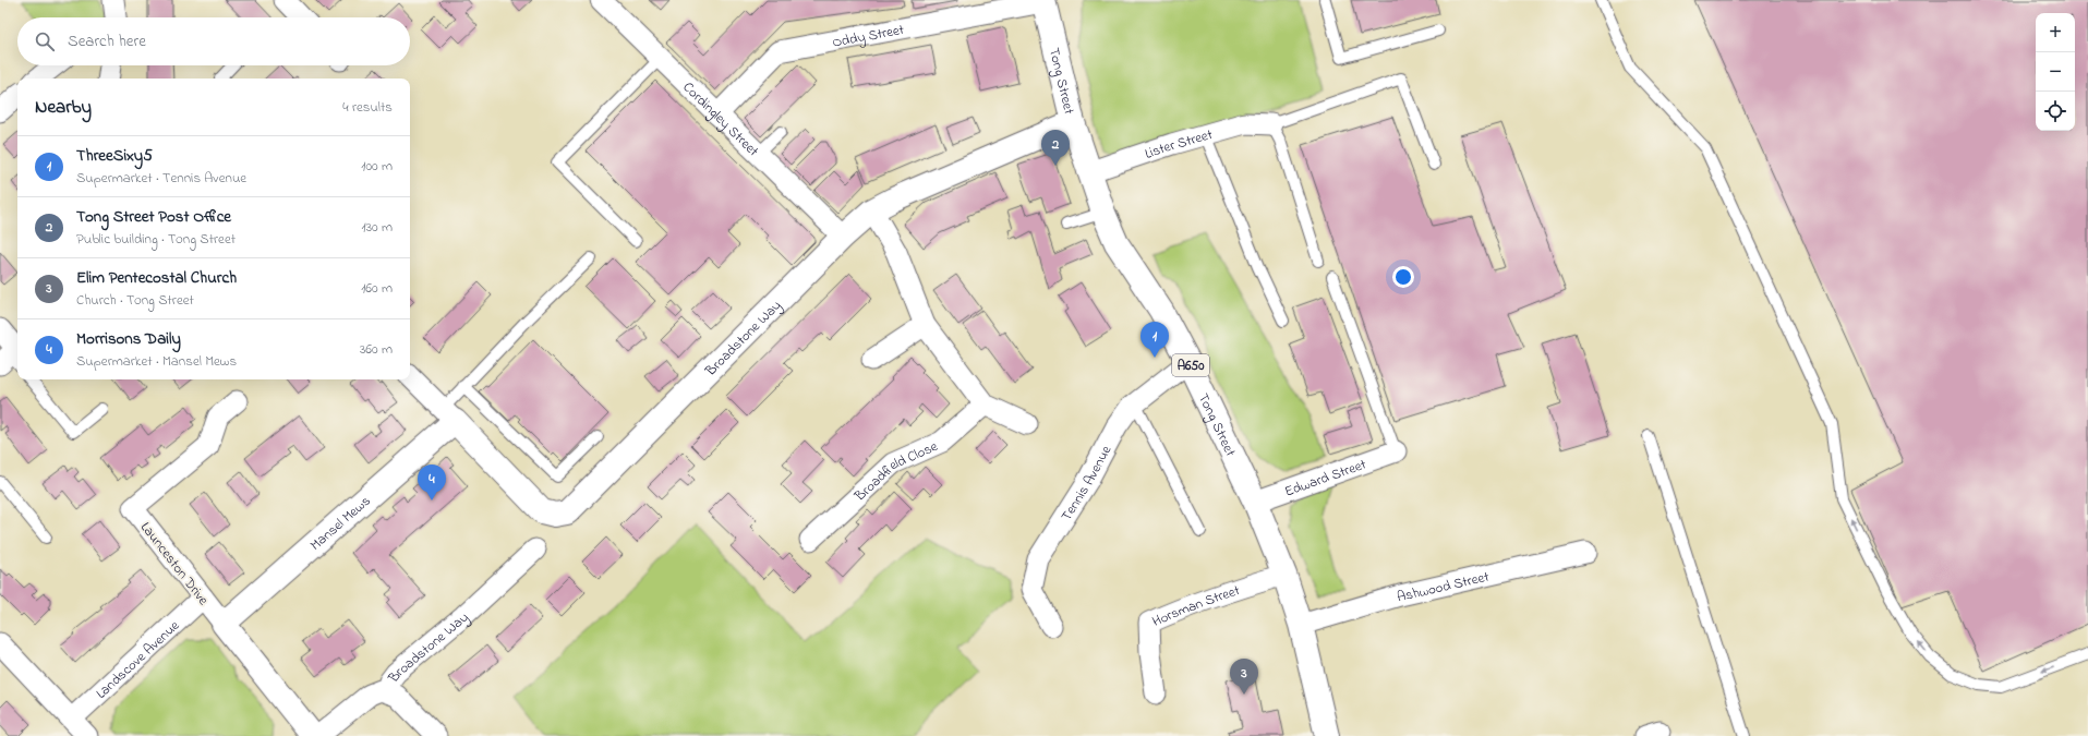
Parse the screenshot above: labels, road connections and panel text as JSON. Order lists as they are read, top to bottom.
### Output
{
  "streets": {
    "main road": [
      "Tong Street",
      "Broadstone Way",
      "A650",
      "Mansel Mews",
      "Launceston Drive"
    ],
    "street": [
      "Oddy Street",
      "Cordingley Street",
      "Lister Street",
      "Broadfield Close",
      "Edward Street",
      "Tennis Avenue",
      "Ashwood Street",
      "Horsman Street",
      "Landscove Avenue"
    ]
  },
  "crossings": [
    ["Oddy Street", "Tong Street"],
    ["Oddy Street", "Cordingley Street"],
    ["Tong Street", "Lister Street"],
    ["Tong Street", "Broadstone Way"],
    ["Tong Street", "Edward Street"],
    ["Tong Street", "Tennis Avenue"],
    ["Tong Street", "Ashwood Street"],
    ["Tong Street", "Horsman Street"],
    ["Cordingley Street", "Broadstone Way"],
    ["Broadstone Way", "Mansel Mews"],
    ["Mansel Mews", "Launceston Drive"],
    ["Launceston Drive", "Landscove Avenue"]
  ],
  "page": {
    "map_buttons": ["+", "−"],
    "search": "Search here",
    "heading": ["Nearby", "4 results"],
    "pins": [
      "2",
      "1",
      "4",
      "3"
    ],
    "list": [
      {
        "mark": "1",
        "name": "ThreeSixy5",
        "note": "Supermarket · Tennis Avenue",
        "value": "100 m"
      },
      {
        "mark": "2",
        "name": "Tong Street Post Office",
        "note": "Public building · Tong Street",
        "value": "130 m"
      },
      {
        "mark": "3",
        "name": "Elim Pentecostal Church",
        "note": "Church · Tong Street",
        "value": "160 m"
      },
      {
        "mark": "4",
        "name": "Morrisons Daily",
        "note": "Supermarket · Mansel Mews",
        "value": "360 m"
      }
    ]
  }
}
